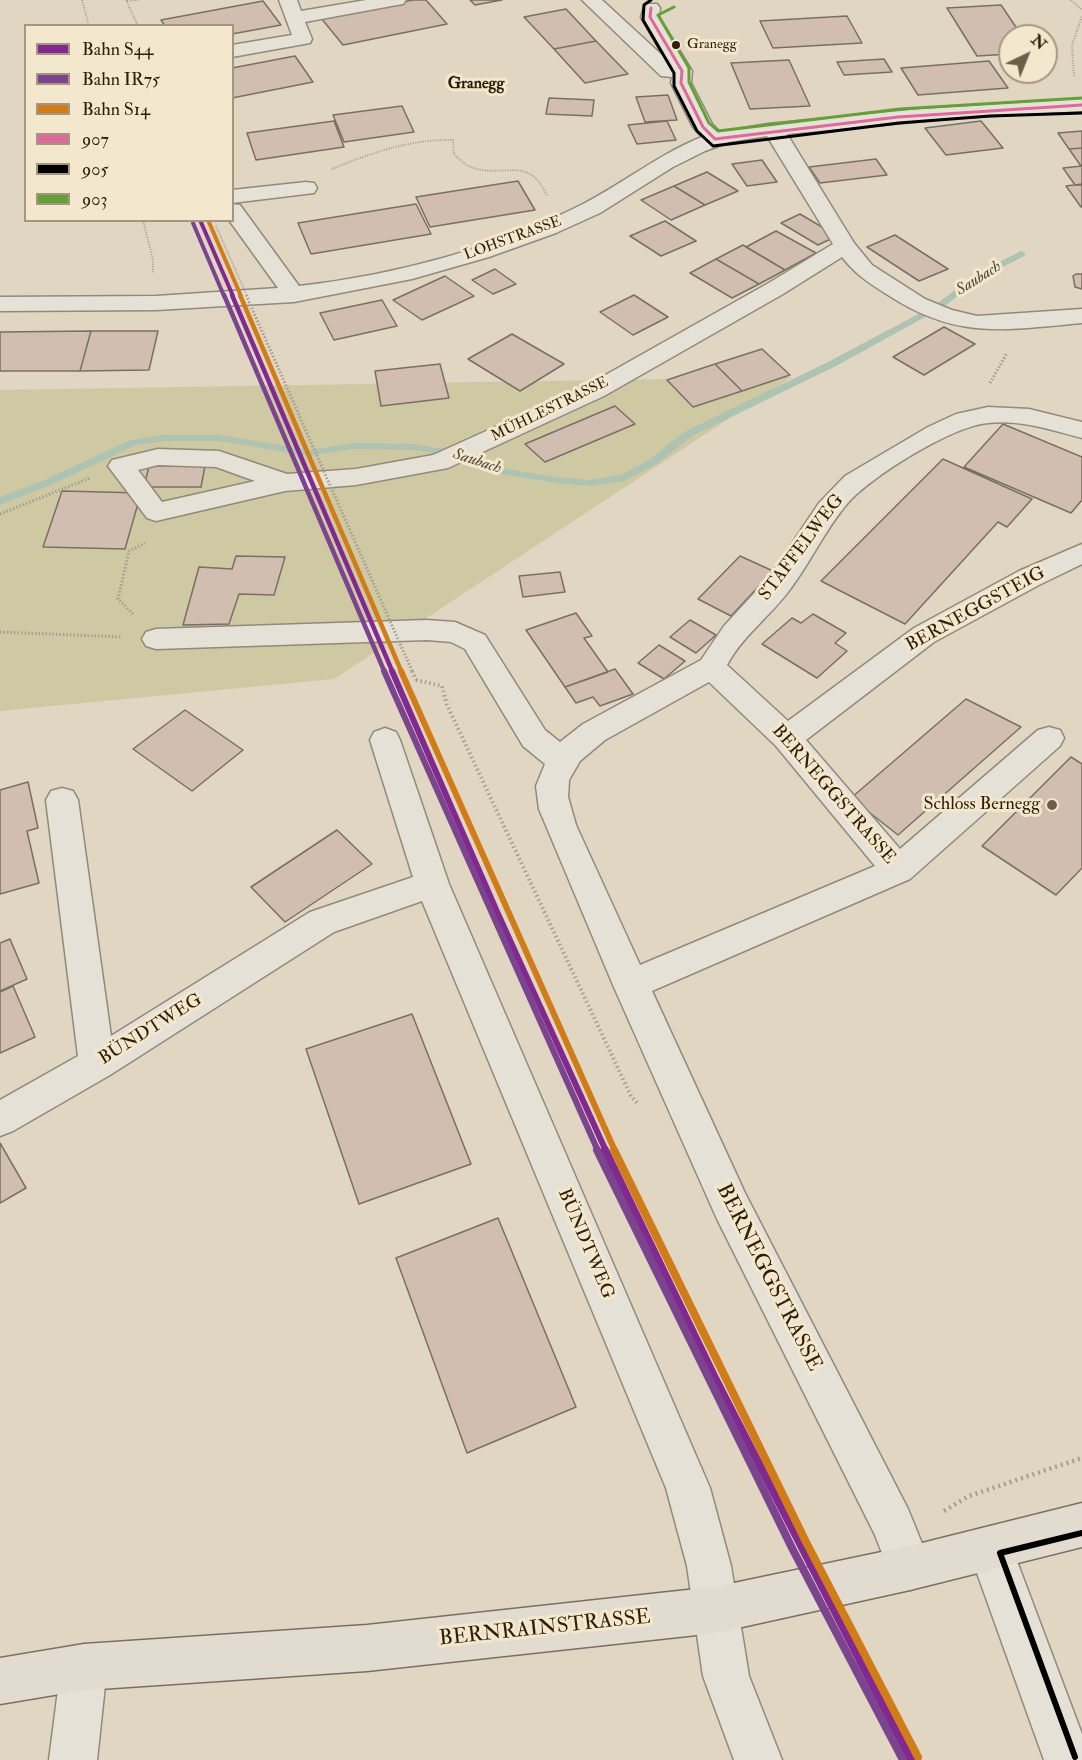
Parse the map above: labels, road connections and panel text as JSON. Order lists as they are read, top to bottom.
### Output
{
  "streets": {
    "main road": ["BERNRAINSTRASSE"],
    "street": [
      "LOHSTRASSE",
      "MÜHLESTRASSE",
      "STAFFELWEG",
      "BERNEGGSTEIG",
      "BERNEGGSTRASSE",
      "BÜNDTWEG"
    ]
  },
  "crossings": [
    ["STAFFELWEG", "BERNEGGSTRASSE"],
    ["BERNEGGSTEIG", "BERNEGGSTRASSE"],
    ["BERNEGGSTRASSE", "BERNRAINSTRASSE"],
    ["BÜNDTWEG", "BERNRAINSTRASSE"]
  ],
  "districts": ["Granegg"],
  "water": ["Saubach"],
  "places": ["Granegg", "Schloss Bernegg"],
  "lines": [
    "transit line 905",
    "transit line 903",
    "transit line 907",
    "rail line S44",
    "rail line S14",
    "rail line IR75"
  ],
  "legend": [
    "Bahn S44",
    "Bahn IR75",
    "Bahn S14",
    "907",
    "905",
    "903"
  ],
  "north": "top right"
}
